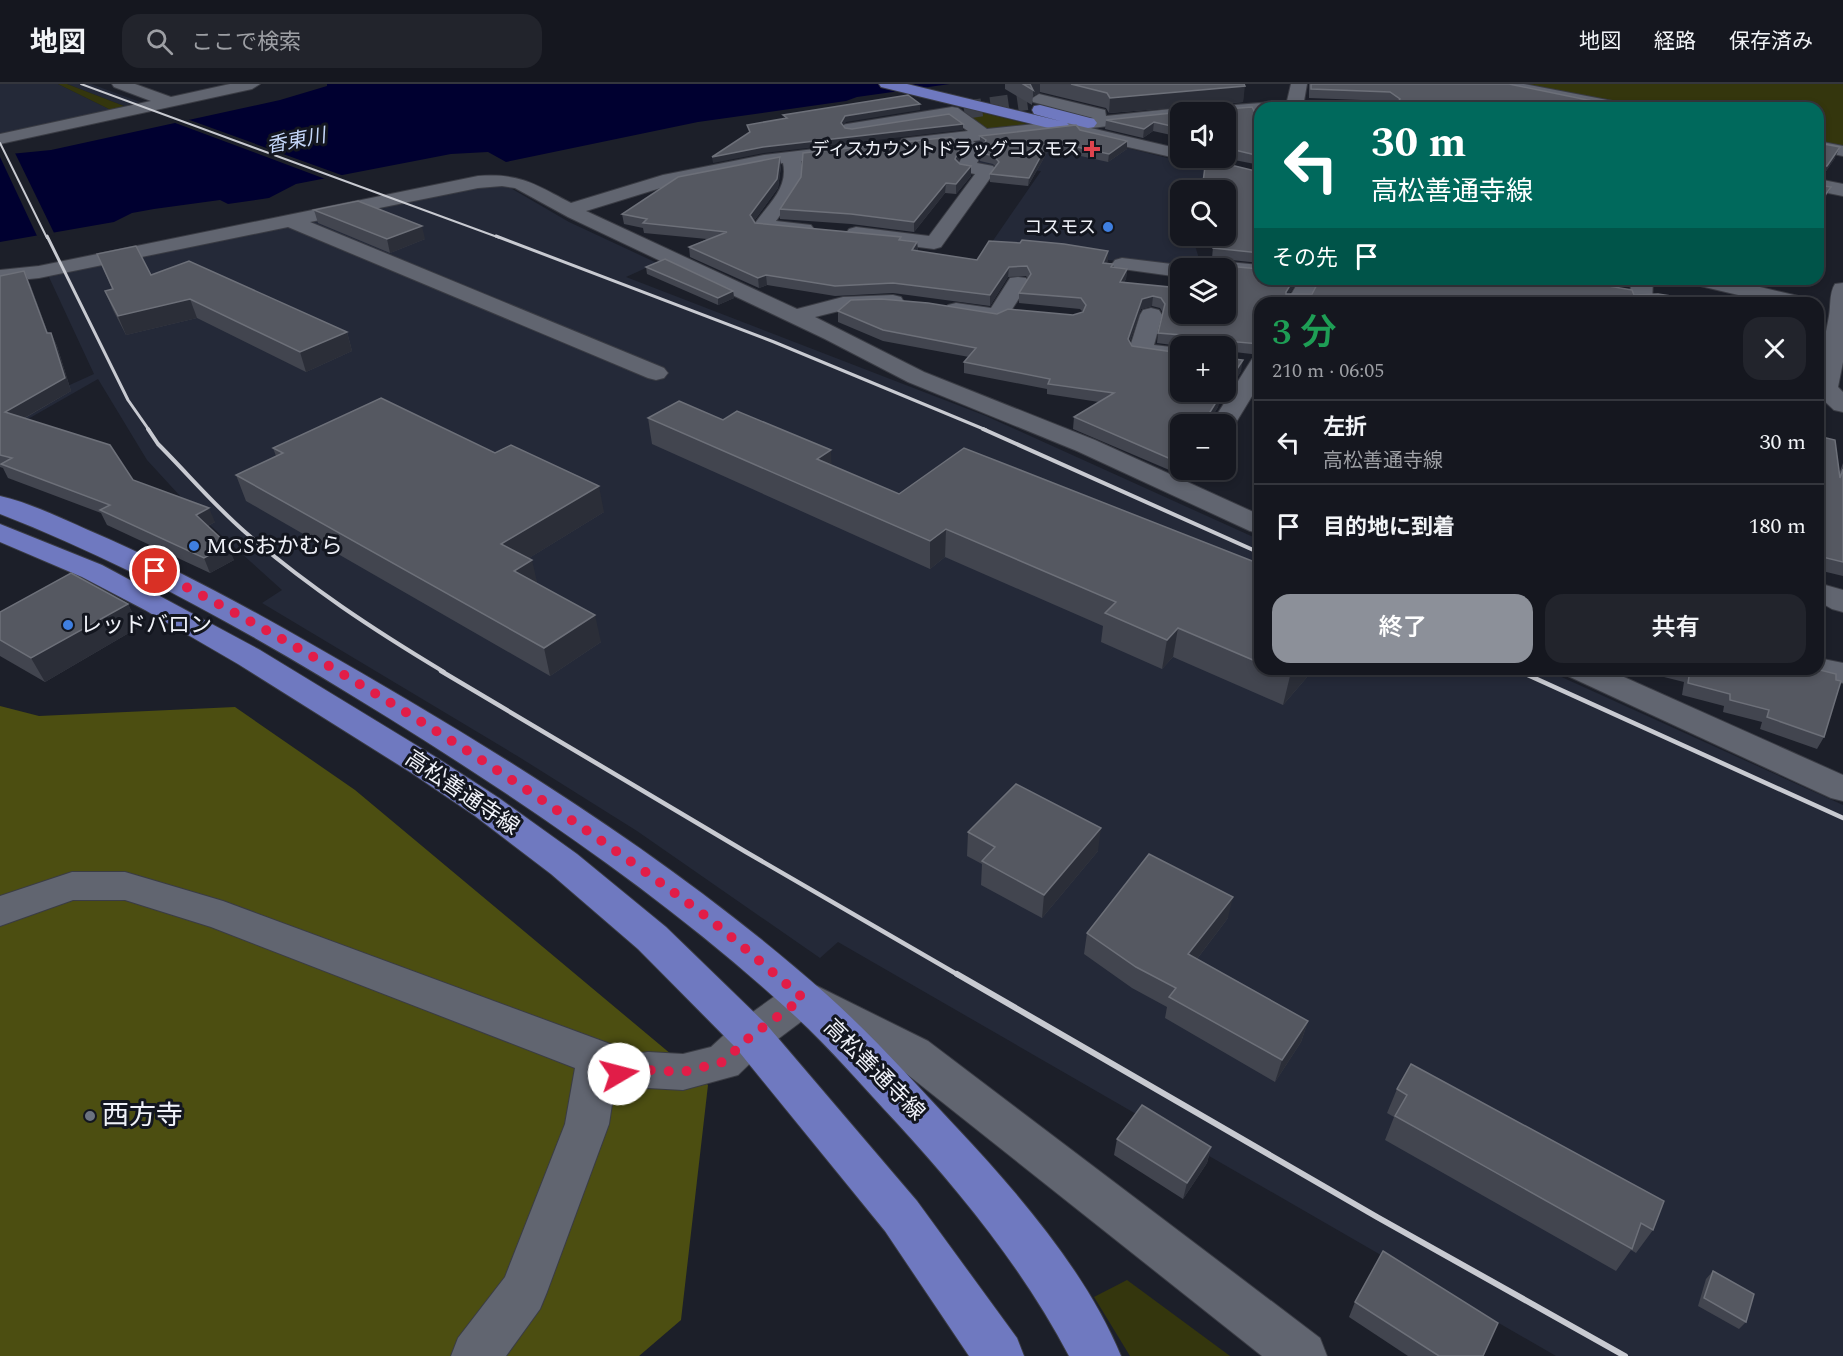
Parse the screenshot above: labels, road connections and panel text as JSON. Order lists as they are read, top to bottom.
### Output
{
  "streets": {
    "main road": ["高松善通寺線"]
  },
  "water": ["香東川"],
  "places": {
    "health": ["ディスカウントドラッグコスモス"],
    "other": [
      "コスモス",
      "MCSおかむら",
      "レッドバロン",
      "西方寺"
    ]
  },
  "page": {
    "header": "地図",
    "search": "ここで検索",
    "nav": ["地図", "経路", "保存済み"],
    "map_buttons": ["+", "−"],
    "turn": ["30 m", "高松善通寺線"],
    "then": "その先",
    "heading": ["3 分", "210 m · 06:05"],
    "list": [
      {
        "name": "左折",
        "note": "高松善通寺線",
        "value": "30 m"
      },
      {
        "name": "目的地に到着",
        "value": "180 m"
      }
    ],
    "buttons": ["終了", "共有"]
  }
}
